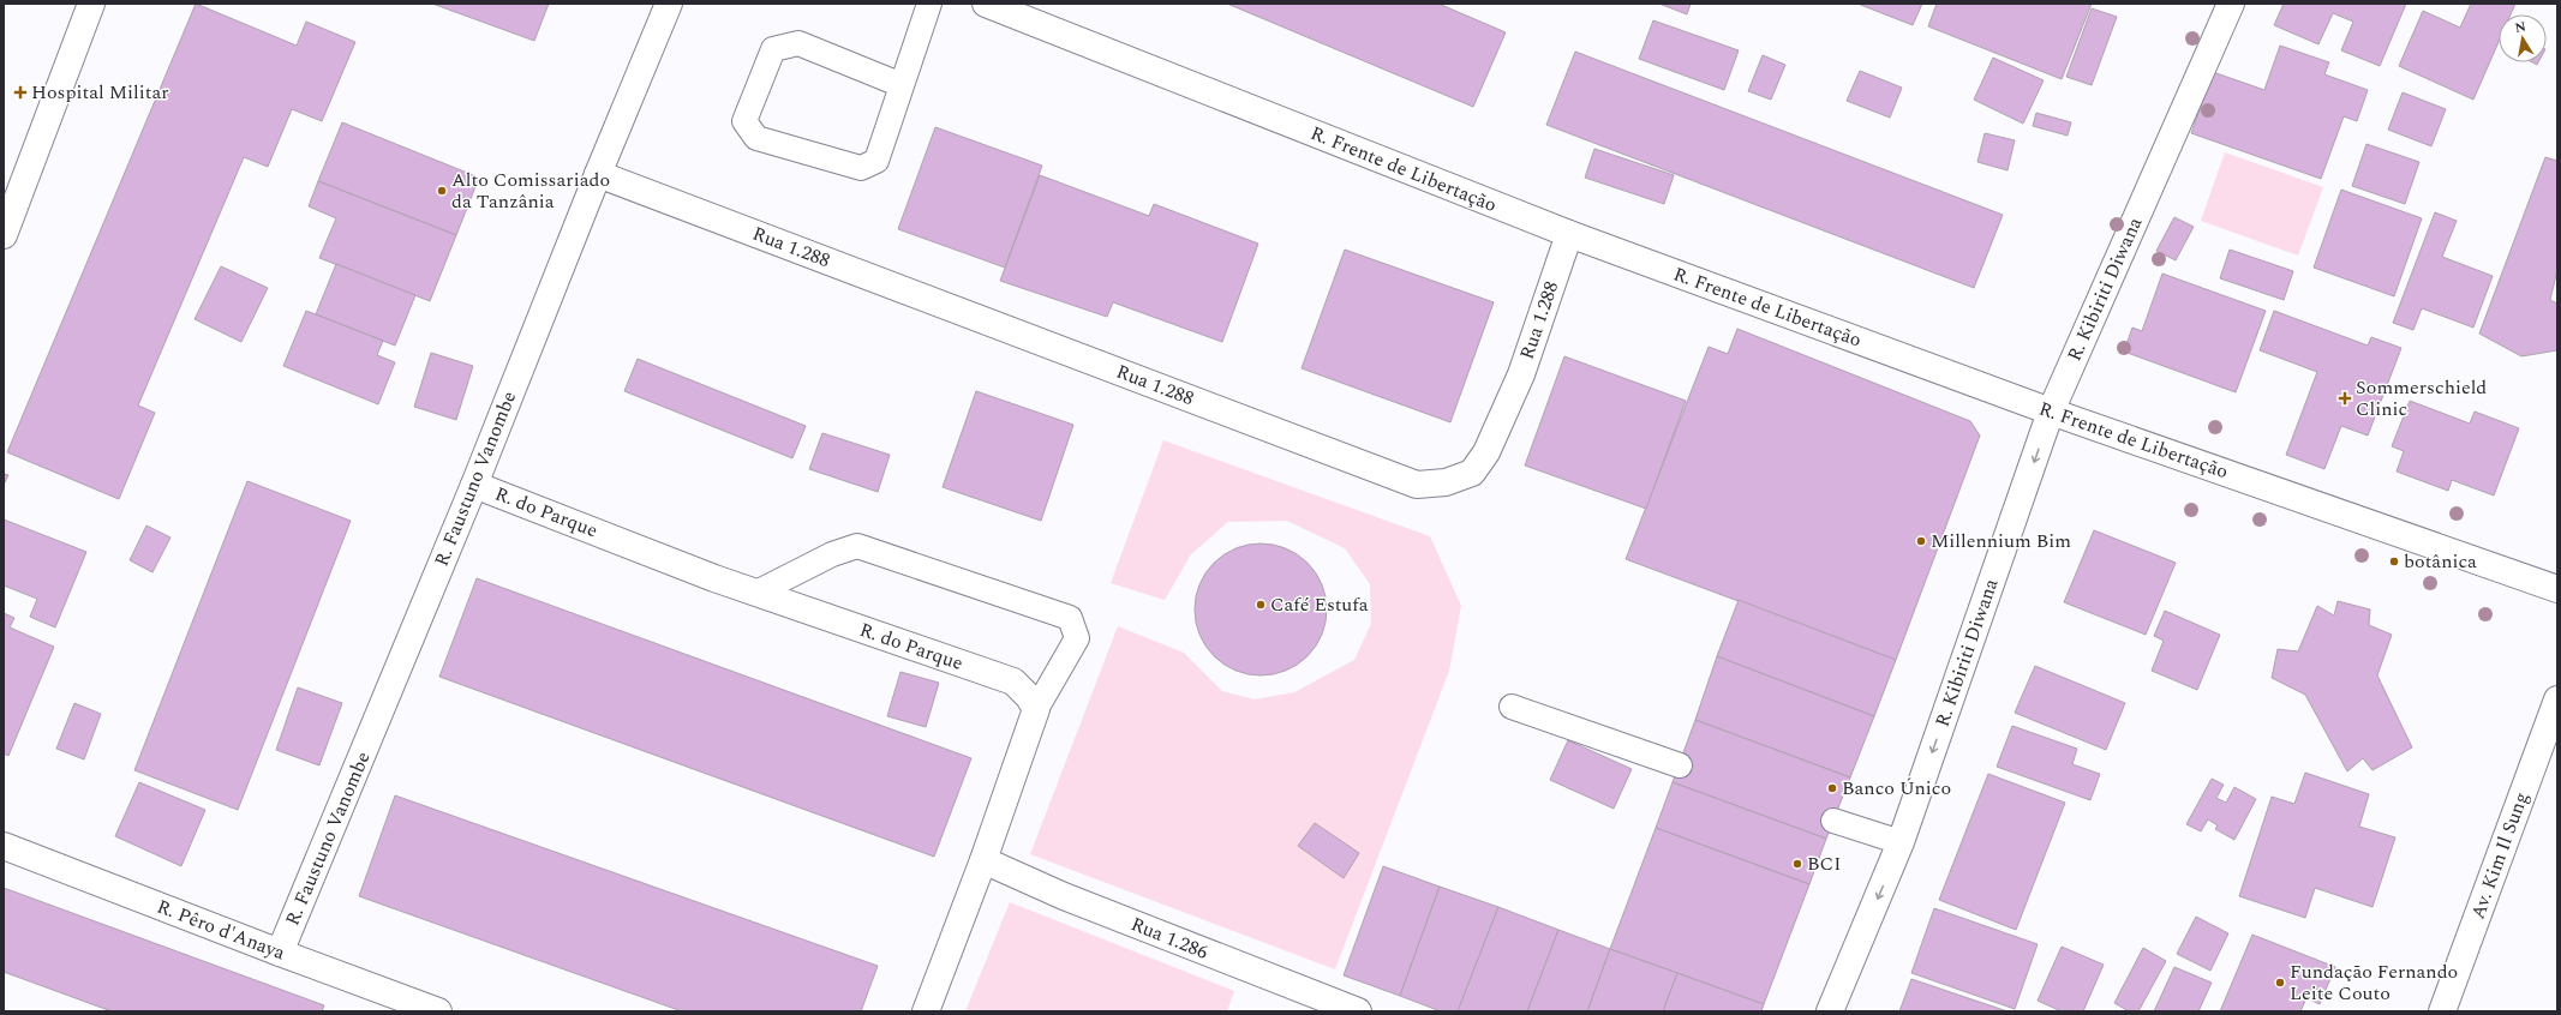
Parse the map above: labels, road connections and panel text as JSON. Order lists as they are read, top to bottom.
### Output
{
  "streets": {
    "street": [
      "R. Frente de Libertação",
      "Rua 1.288",
      "R. Kibiriti Diwana",
      "R. Faustuno Vanombe",
      "R. do Parque",
      "Av. Kim Il Sung",
      "R. Pêro d'Anaya",
      "Rua 1.286"
    ]
  },
  "crossings": [
    ["R. Frente de Libertação", "Rua 1.288"],
    ["R. Frente de Libertação", "R. Kibiriti Diwana"],
    ["Rua 1.288", "R. Faustuno Vanombe"],
    ["R. Faustuno Vanombe", "R. do Parque"],
    ["R. Faustuno Vanombe", "R. Pêro d'Anaya"]
  ],
  "one_way": ["R. Kibiriti Diwana"],
  "places": {
    "health": ["Hospital Militar", "Sommerschield Clinic"],
    "other": [
      "Alto Comissariado da Tanzânia",
      "Millennium Bim",
      "botânica",
      "Café Estufa",
      "Banco Único",
      "BCI",
      "Fundação Fernando Leite Couto"
    ]
  },
  "north": "top"
}
